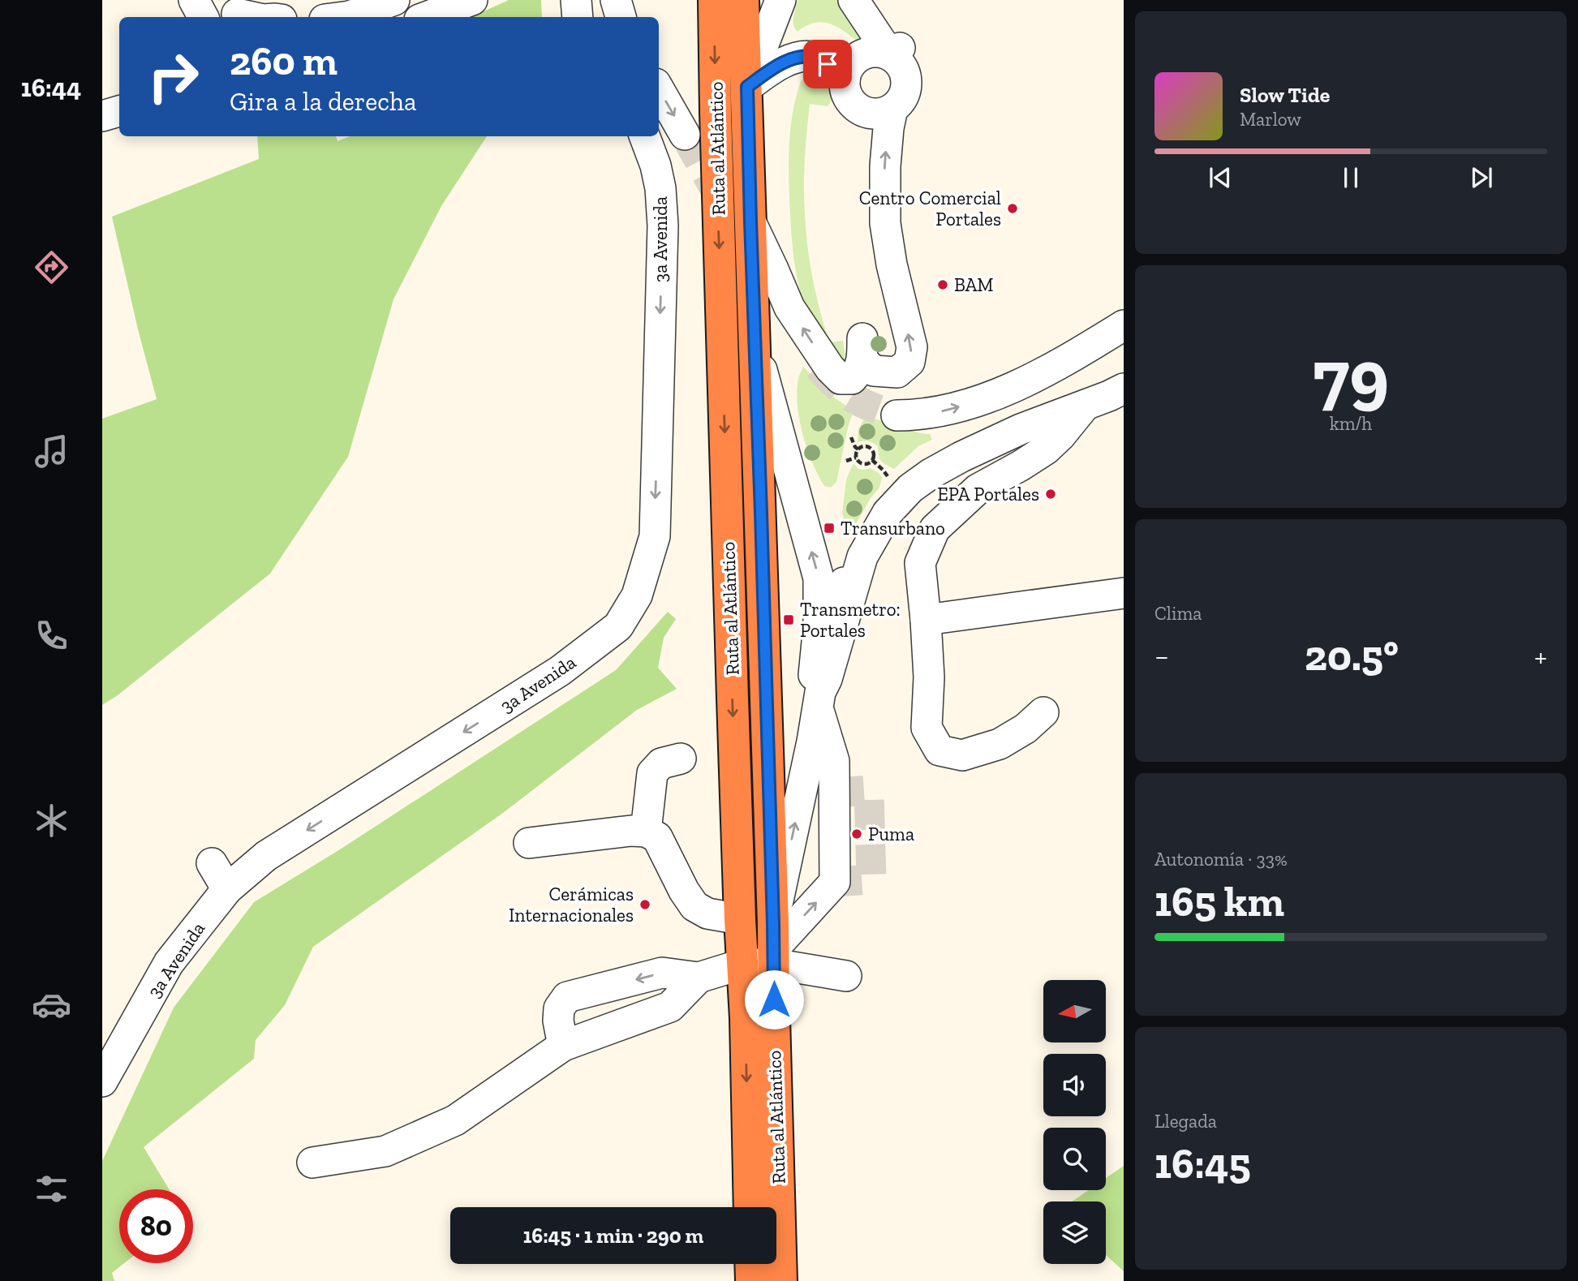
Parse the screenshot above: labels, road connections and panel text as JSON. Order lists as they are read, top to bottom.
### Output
{
  "streets": {
    "highway": ["Ruta al Atlántico"],
    "street": ["3a Avenida"]
  },
  "places": {
    "other": [
      "Centro Comercial Portales",
      "BAM",
      "EPA Portales",
      "Puma",
      "Cerámicas Internacionales"
    ],
    "transit": ["Transurbano", "Transmetro: Portales"]
  },
  "north": "left",
  "page": {
    "tabs": "16:44",
    "turn": ["260 m", "Gira a la derecha"],
    "song": ["Slow Tide", "Marlow"],
    "tile": [
      ["79", "km/h"],
      "Clima",
      ["Autonomía · 33%", "165 km"],
      ["Llegada", "16:45"]
    ],
    "heat": ["−", "20.5°", "+"],
    "limit": "80",
    "trip": "16:45 · 1 min · 290 m"
  }
}
